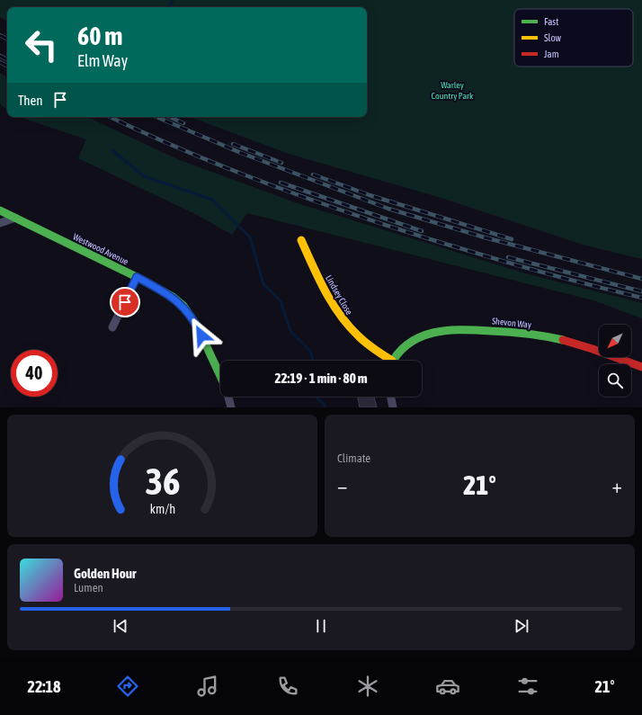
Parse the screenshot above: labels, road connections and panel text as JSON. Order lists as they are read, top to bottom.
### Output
{
  "streets": {
    "street": ["Westwood Avenue", "Lindsey Close", "Shevon Way"]
  },
  "parks": ["Warley Country Park"],
  "legend": ["Fast", "Slow", "Jam"],
  "north": "bottom left",
  "page": {
    "turn": ["60 m", "Elm Way"],
    "then": "Then",
    "limit": "40",
    "trip": "22:19 · 1 min · 80 m",
    "tile": "Climate",
    "heat": ["−", "21°", "+"],
    "song": ["Golden Hour", "Lumen"],
    "tabs": ["22:18", "21°"],
    "gauge": ["36", "km/h"]
  }
}
